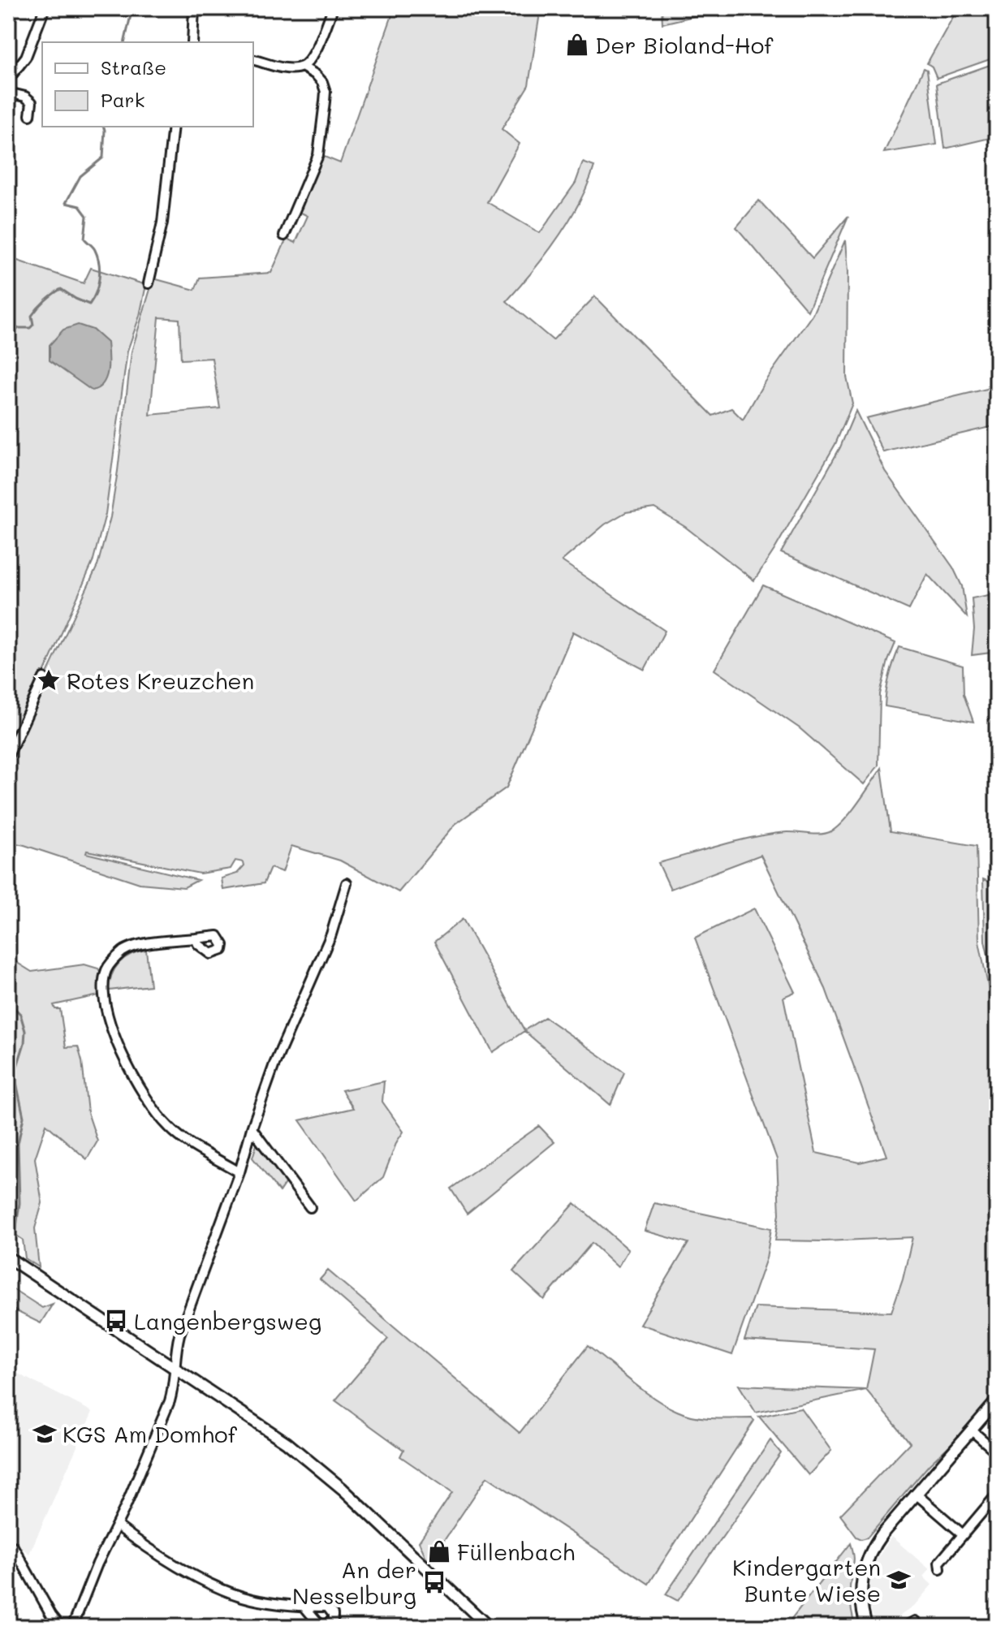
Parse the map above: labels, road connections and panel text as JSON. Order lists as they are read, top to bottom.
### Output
{
  "places": {
    "shop": ["Der Bioland-Hof", "Füllenbach"],
    "place": ["Rotes Kreuzchen"],
    "bus stop": ["Langenbergsweg", "An der Nesselburg"],
    "school or university": ["KGS Am Domhof", "Kindergarten Bunte Wiese"]
  },
  "legend": ["Straße", "Park"]
}
